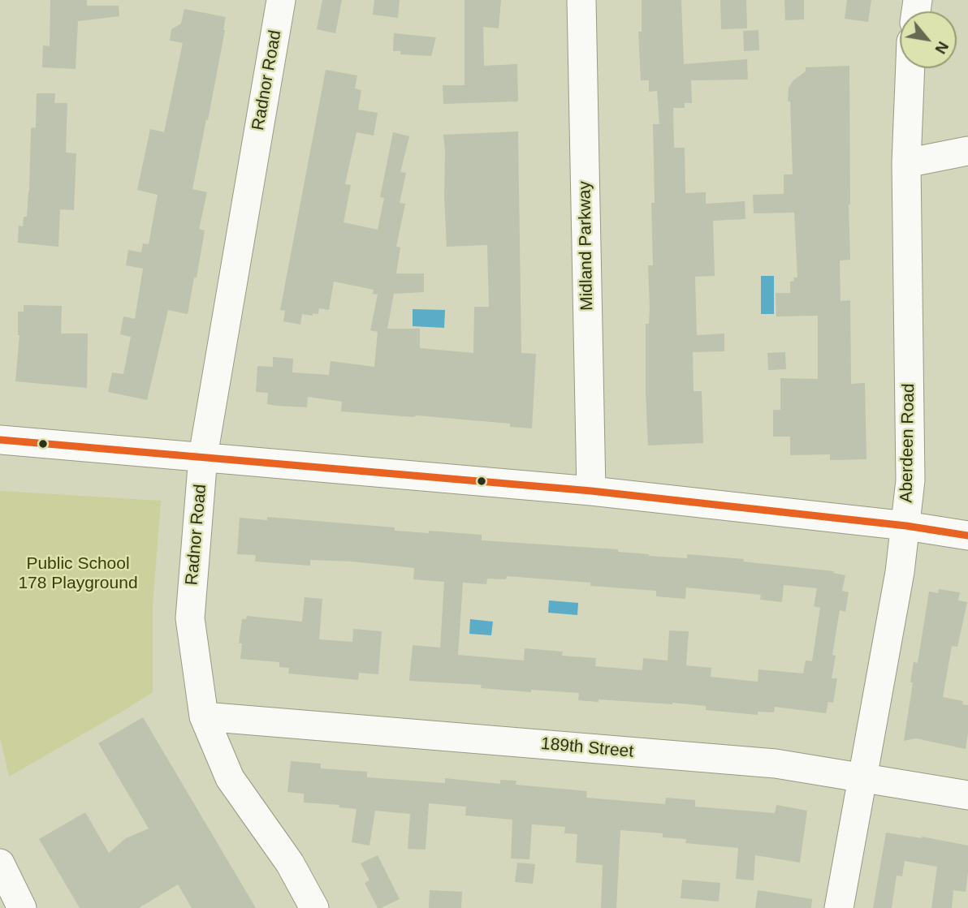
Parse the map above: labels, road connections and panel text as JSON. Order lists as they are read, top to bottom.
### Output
{
  "streets": {
    "street": [
      "Radnor Road",
      "Midland Parkway",
      "Aberdeen Road",
      "189th Street"
    ]
  },
  "crossings": [
    ["Radnor Road", "189th Street"],
    ["Aberdeen Road", "189th Street"]
  ],
  "parks": ["Public School 178 Playground"],
  "north": "bottom right"
}
